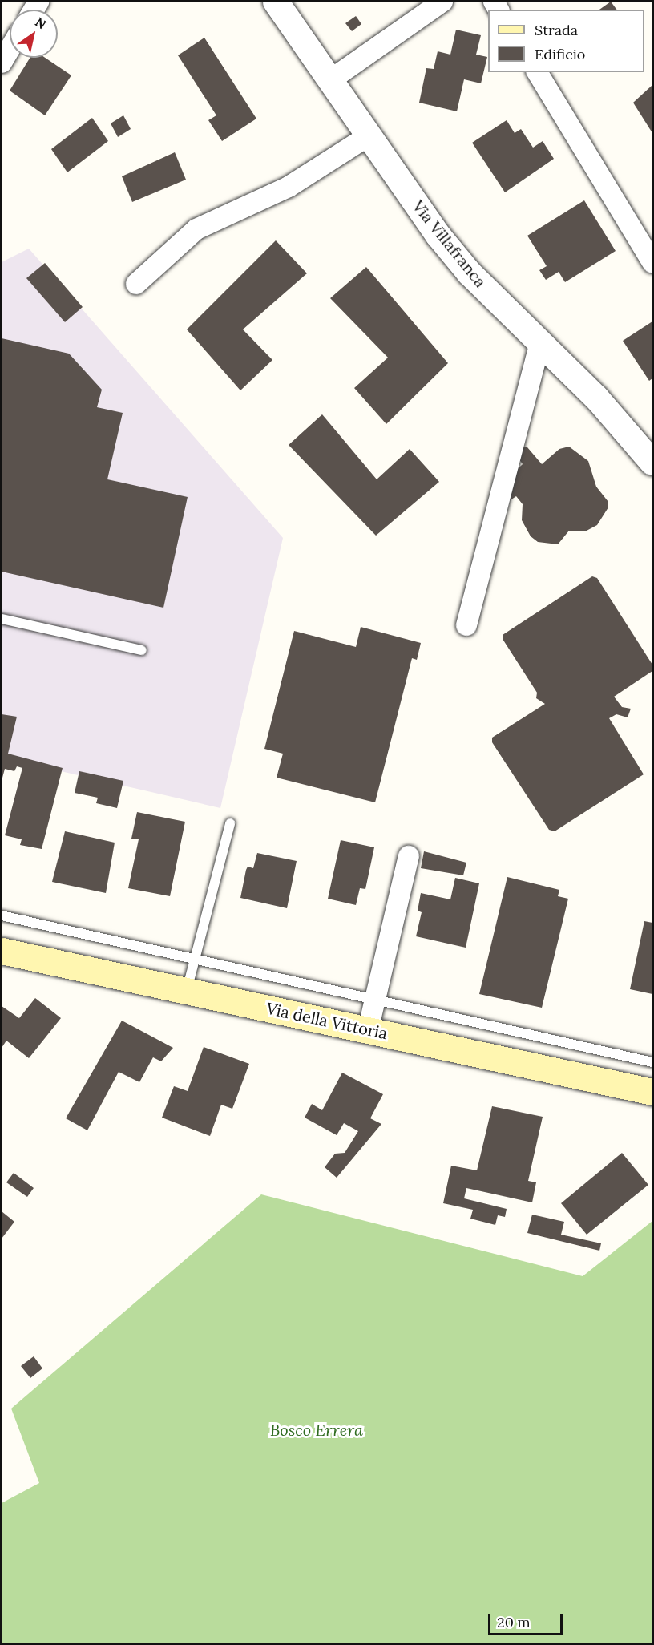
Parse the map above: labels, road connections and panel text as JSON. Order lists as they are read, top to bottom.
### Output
{
  "streets": {
    "main road": ["Via della Vittoria"],
    "street": ["Via Villafranca"]
  },
  "parks": ["Bosco Errera"],
  "legend": ["Strada", "Edificio"],
  "scale_bar": "20 m",
  "north": "top right"
}
